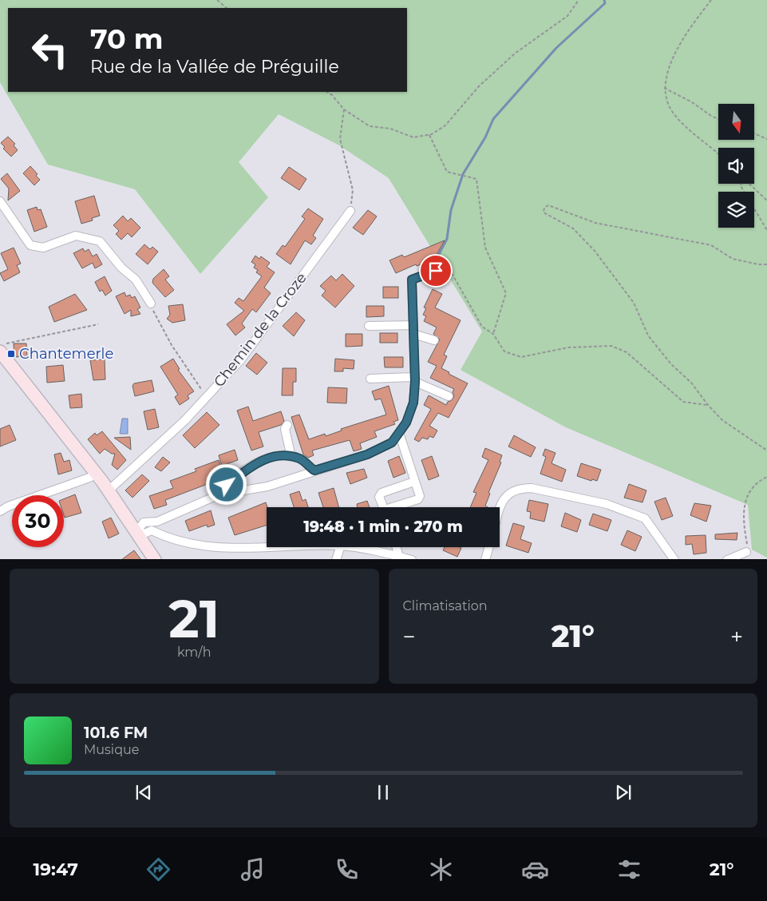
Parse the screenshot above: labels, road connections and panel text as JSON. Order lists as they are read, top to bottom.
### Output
{
  "streets": {
    "street": ["Chemin de la Croze"]
  },
  "places": {
    "transit": ["Chantemerle"]
  },
  "north": "bottom",
  "page": {
    "turn": ["70 m", "Rue de la Vallée de Préguille"],
    "limit": "30",
    "trip": "19:48 · 1 min · 270 m",
    "tile": [
      ["21", "km/h"],
      "Climatisation"
    ],
    "heat": ["−", "21°", "+"],
    "song": ["101.6 FM", "Musique"],
    "tabs": ["19:47", "21°"]
  }
}
